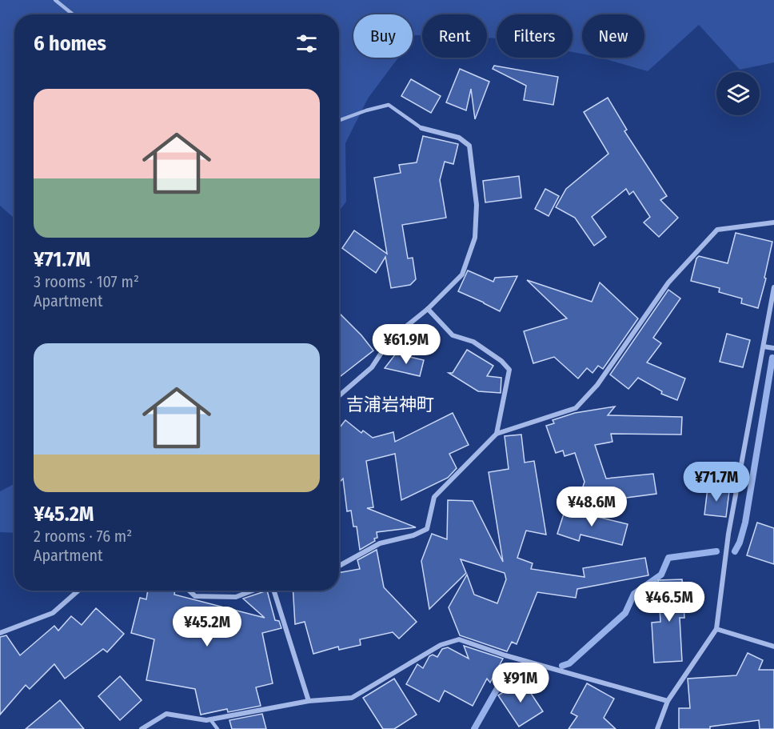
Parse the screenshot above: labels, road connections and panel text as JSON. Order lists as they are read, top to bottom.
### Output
{
  "districts": ["吉浦岩神町"],
  "page": {
    "chip": [
      "Buy",
      "Rent",
      "Filters",
      "New"
    ],
    "heading": "6 homes",
    "list": [
      {
        "name": "¥71.7M",
        "note": "3 rooms · 107 m² · Apartment"
      },
      {
        "name": "¥45.2M",
        "note": "2 rooms · 76 m² · Apartment"
      }
    ],
    "price": [
      "¥61.9M",
      "¥71.7M",
      "¥48.6M",
      "¥46.5M",
      "¥45.2M",
      "¥91M"
    ]
  }
}
